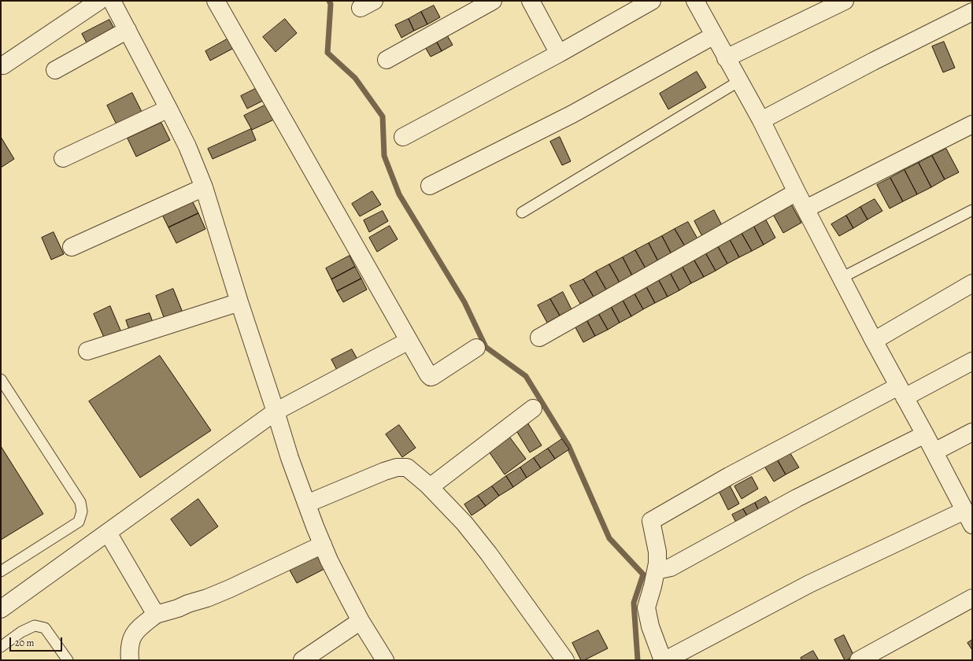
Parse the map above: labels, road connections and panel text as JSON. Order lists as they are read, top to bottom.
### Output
{
  "scale_bar": "20 m"
}
